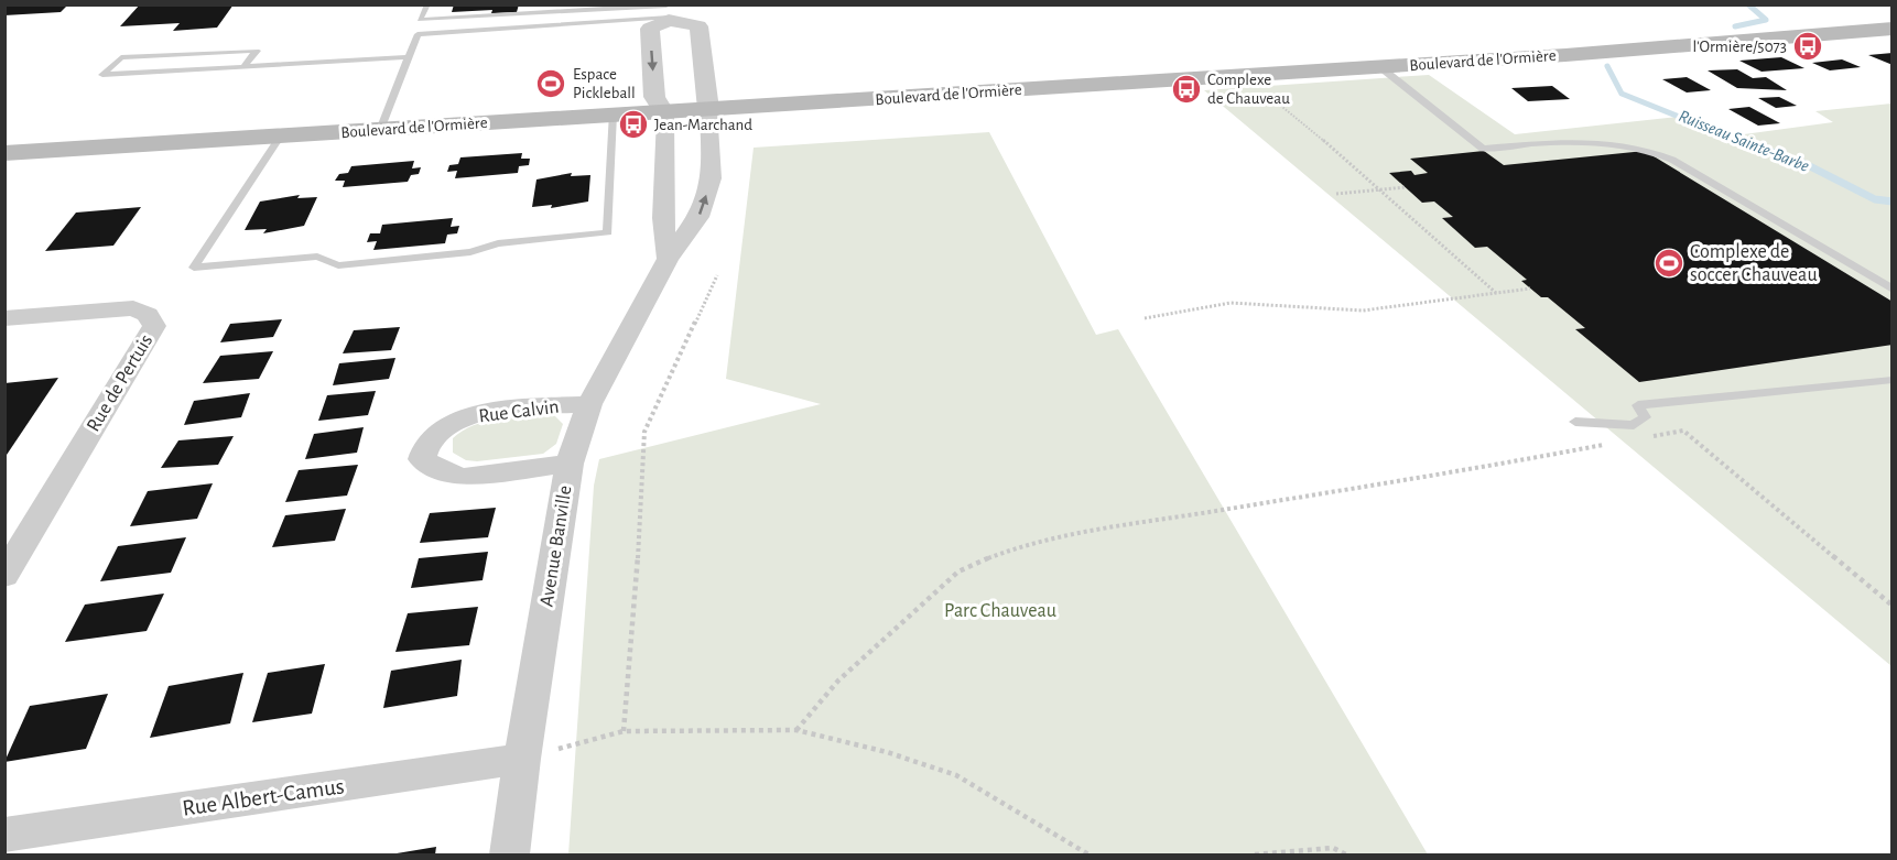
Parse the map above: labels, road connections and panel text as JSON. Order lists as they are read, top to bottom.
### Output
{
  "streets": {
    "main road": ["Boulevard de l'Ormière"],
    "street": [
      "Rue de Pertuis",
      "Rue Calvin",
      "Avenue Banville",
      "Rue Albert-Camus"
    ]
  },
  "crossings": [
    ["Boulevard de l'Ormière", "Avenue Banville"],
    ["Rue Calvin", "Avenue Banville"],
    ["Avenue Banville", "Rue Albert-Camus"]
  ],
  "water": ["Ruisseau Sainte-Barbe"],
  "parks": ["Parc Chauveau"],
  "places": {
    "bus stop": ["l'Ormière/5073", "Complexe de Chauveau", "Jean-Marchand"],
    "sports": ["Espace Pickleball", "Complexe de soccer Chauveau"]
  }
}
